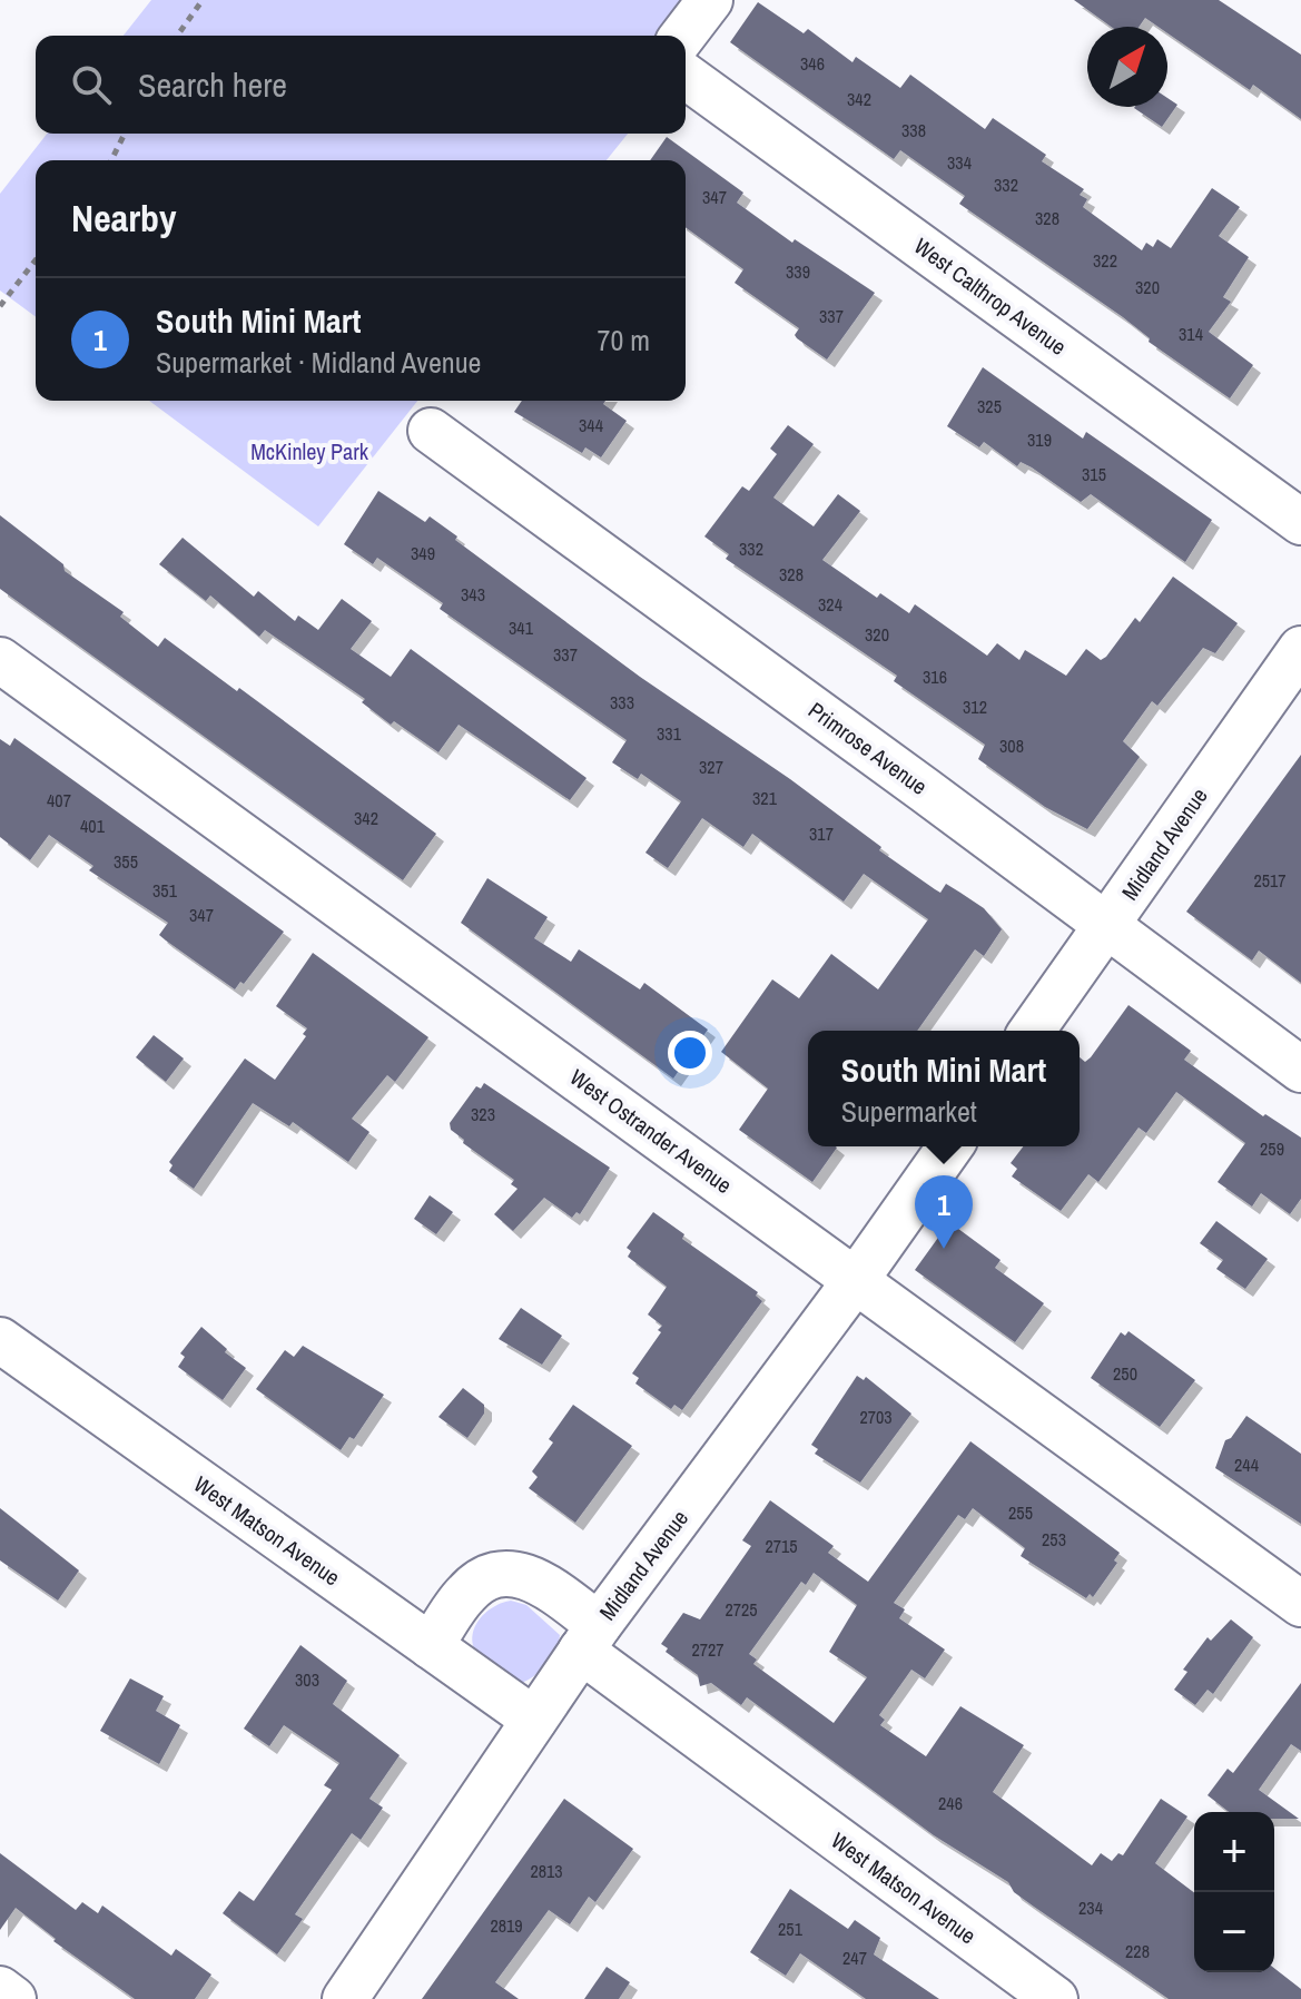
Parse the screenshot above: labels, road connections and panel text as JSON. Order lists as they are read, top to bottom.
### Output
{
  "streets": {
    "street": [
      "West Calthrop Avenue",
      "Primrose Avenue",
      "Midland Avenue",
      "West Ostrander Avenue",
      "West Matson Avenue"
    ]
  },
  "crossings": [
    ["Primrose Avenue", "Midland Avenue"],
    ["Midland Avenue", "West Ostrander Avenue"],
    ["Midland Avenue", "West Matson Avenue"]
  ],
  "parks": ["McKinley Park"],
  "house_numbers": [
    "346",
    "342",
    "338",
    "334",
    "332",
    "347",
    "328",
    "322",
    "339",
    "320",
    "337",
    "314",
    "325",
    "344",
    "319",
    "315",
    "332",
    "349",
    "328",
    "343",
    "324",
    "341",
    "320",
    "337",
    "316",
    "333",
    "312",
    "331",
    "308",
    "327",
    "321",
    "407",
    "342",
    "401",
    "317",
    "355",
    "2517",
    "351",
    "347",
    "323",
    "259",
    "250",
    "2703",
    "244",
    "255",
    "253",
    "2715",
    "2725",
    "2727",
    "303",
    "246",
    "2813",
    "234",
    "2819",
    "251",
    "228",
    "247"
  ],
  "north": "top right",
  "page": {
    "search": "Search here",
    "heading": "Nearby",
    "list": [
      {
        "mark": "1",
        "name": "South Mini Mart",
        "note": "Supermarket · Midland Avenue",
        "value": "70 m"
      }
    ],
    "popup": ["South Mini Mart", "Supermarket"],
    "pins": "1",
    "map_buttons": ["+", "−"]
  }
}
